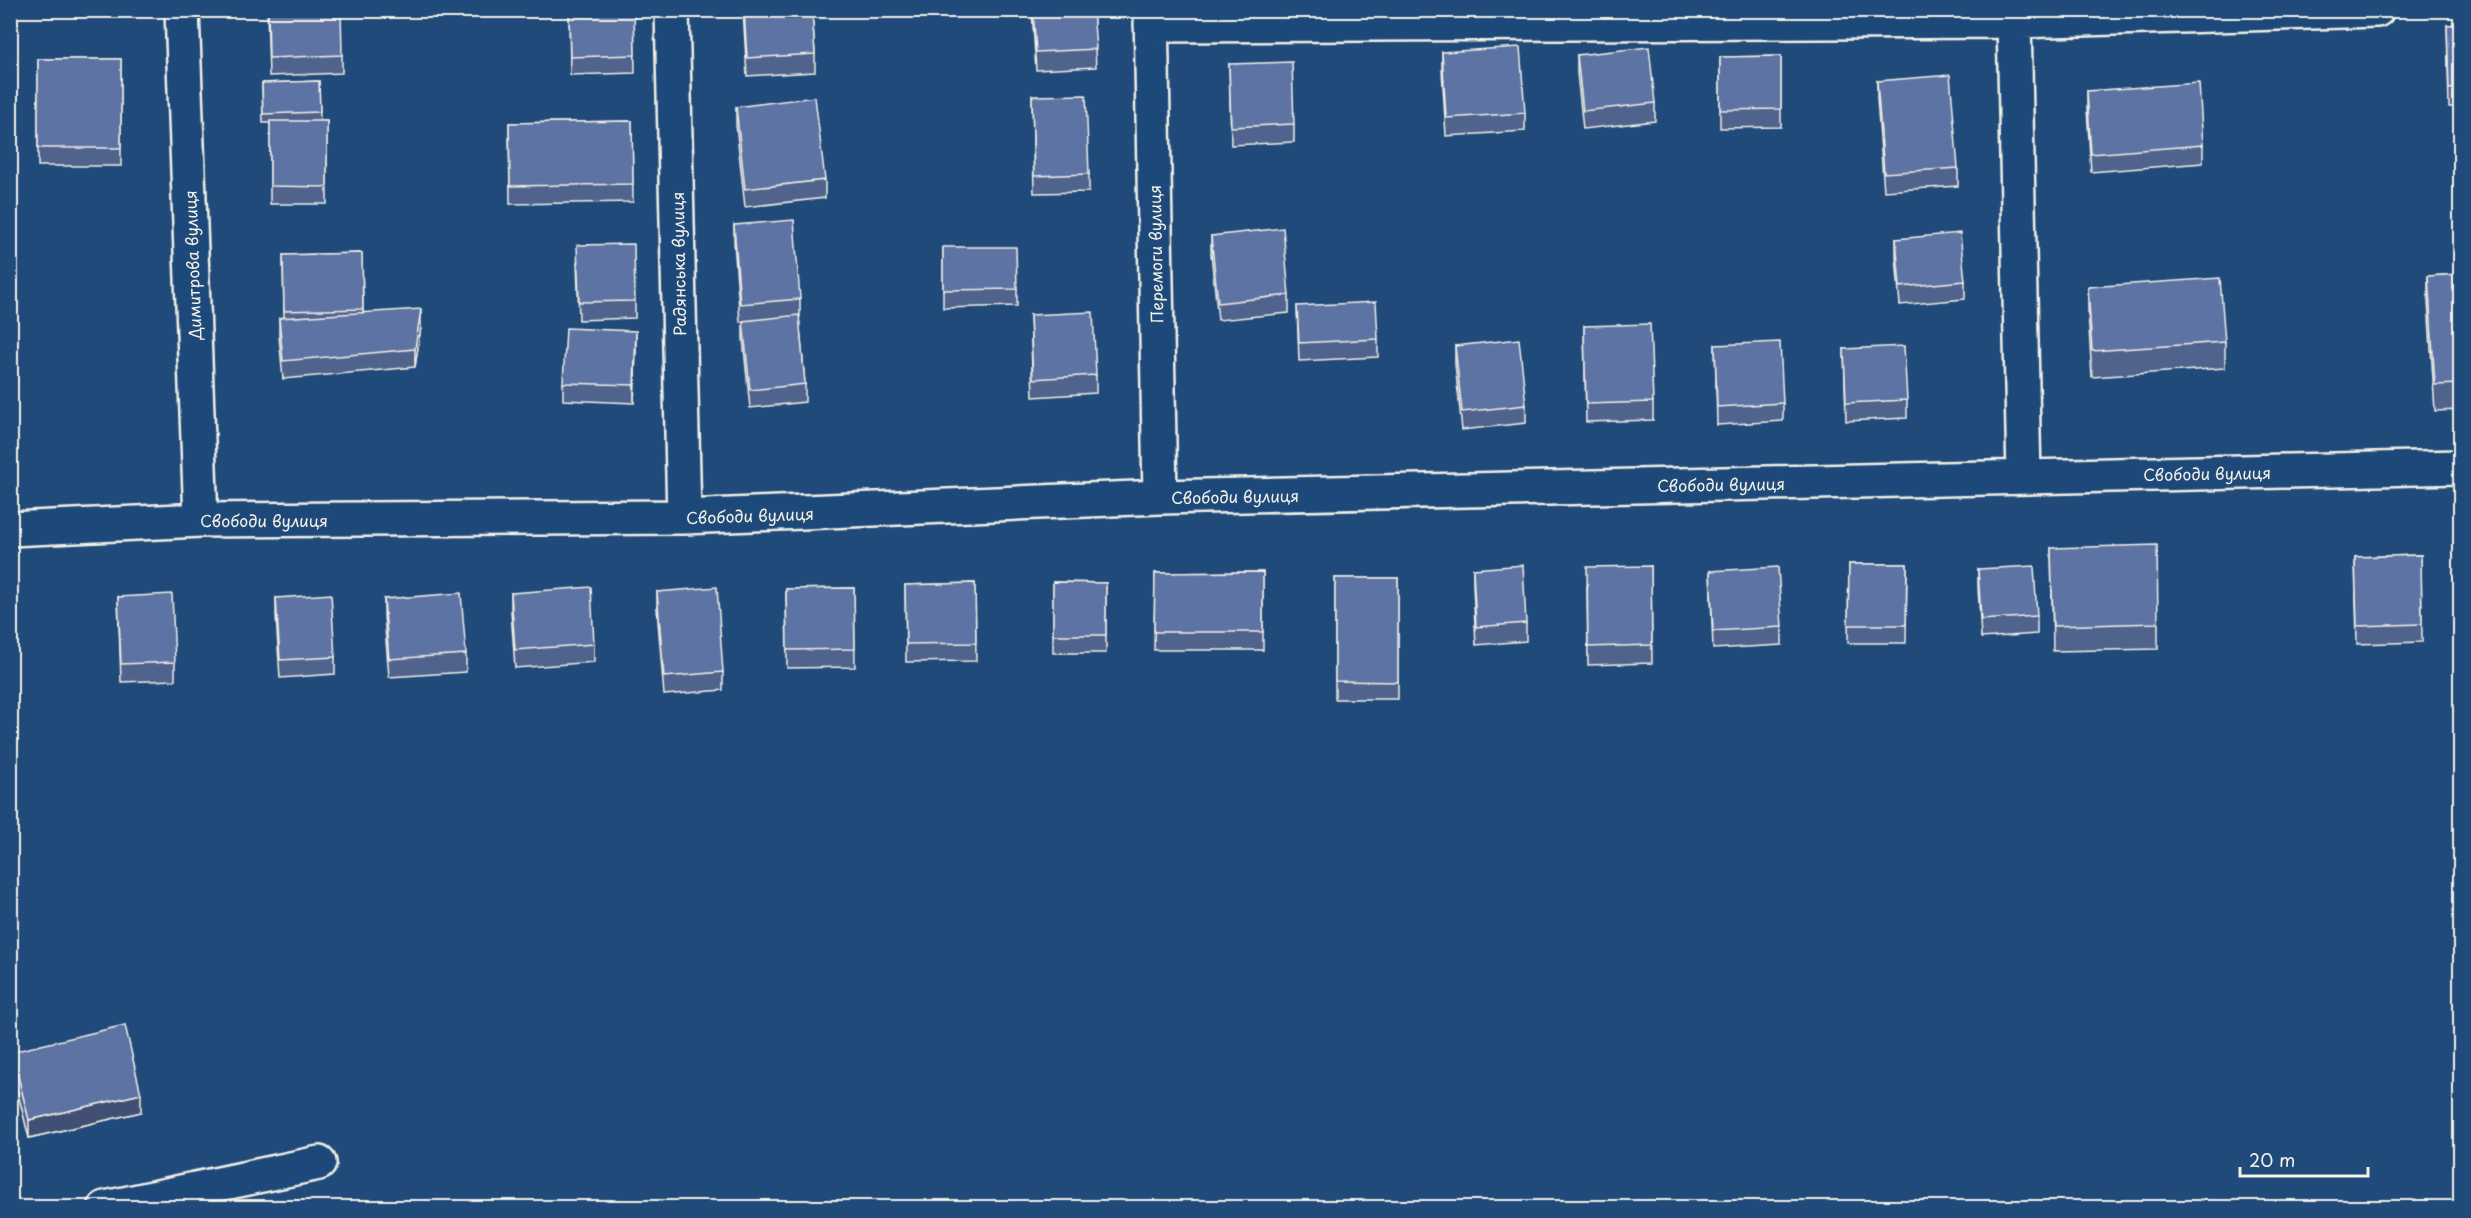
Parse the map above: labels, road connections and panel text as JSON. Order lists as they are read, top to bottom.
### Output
{
  "streets": {
    "street": [
      "Перемоги вулиця",
      "Радянська вулиця",
      "Димитрова вулиця",
      "Свободи вулиця"
    ]
  },
  "crossings": [
    ["Перемоги вулиця", "Свободи вулиця"],
    ["Радянська вулиця", "Свободи вулиця"],
    ["Димитрова вулиця", "Свободи вулиця"]
  ],
  "scale_bar": "20 m"
}
